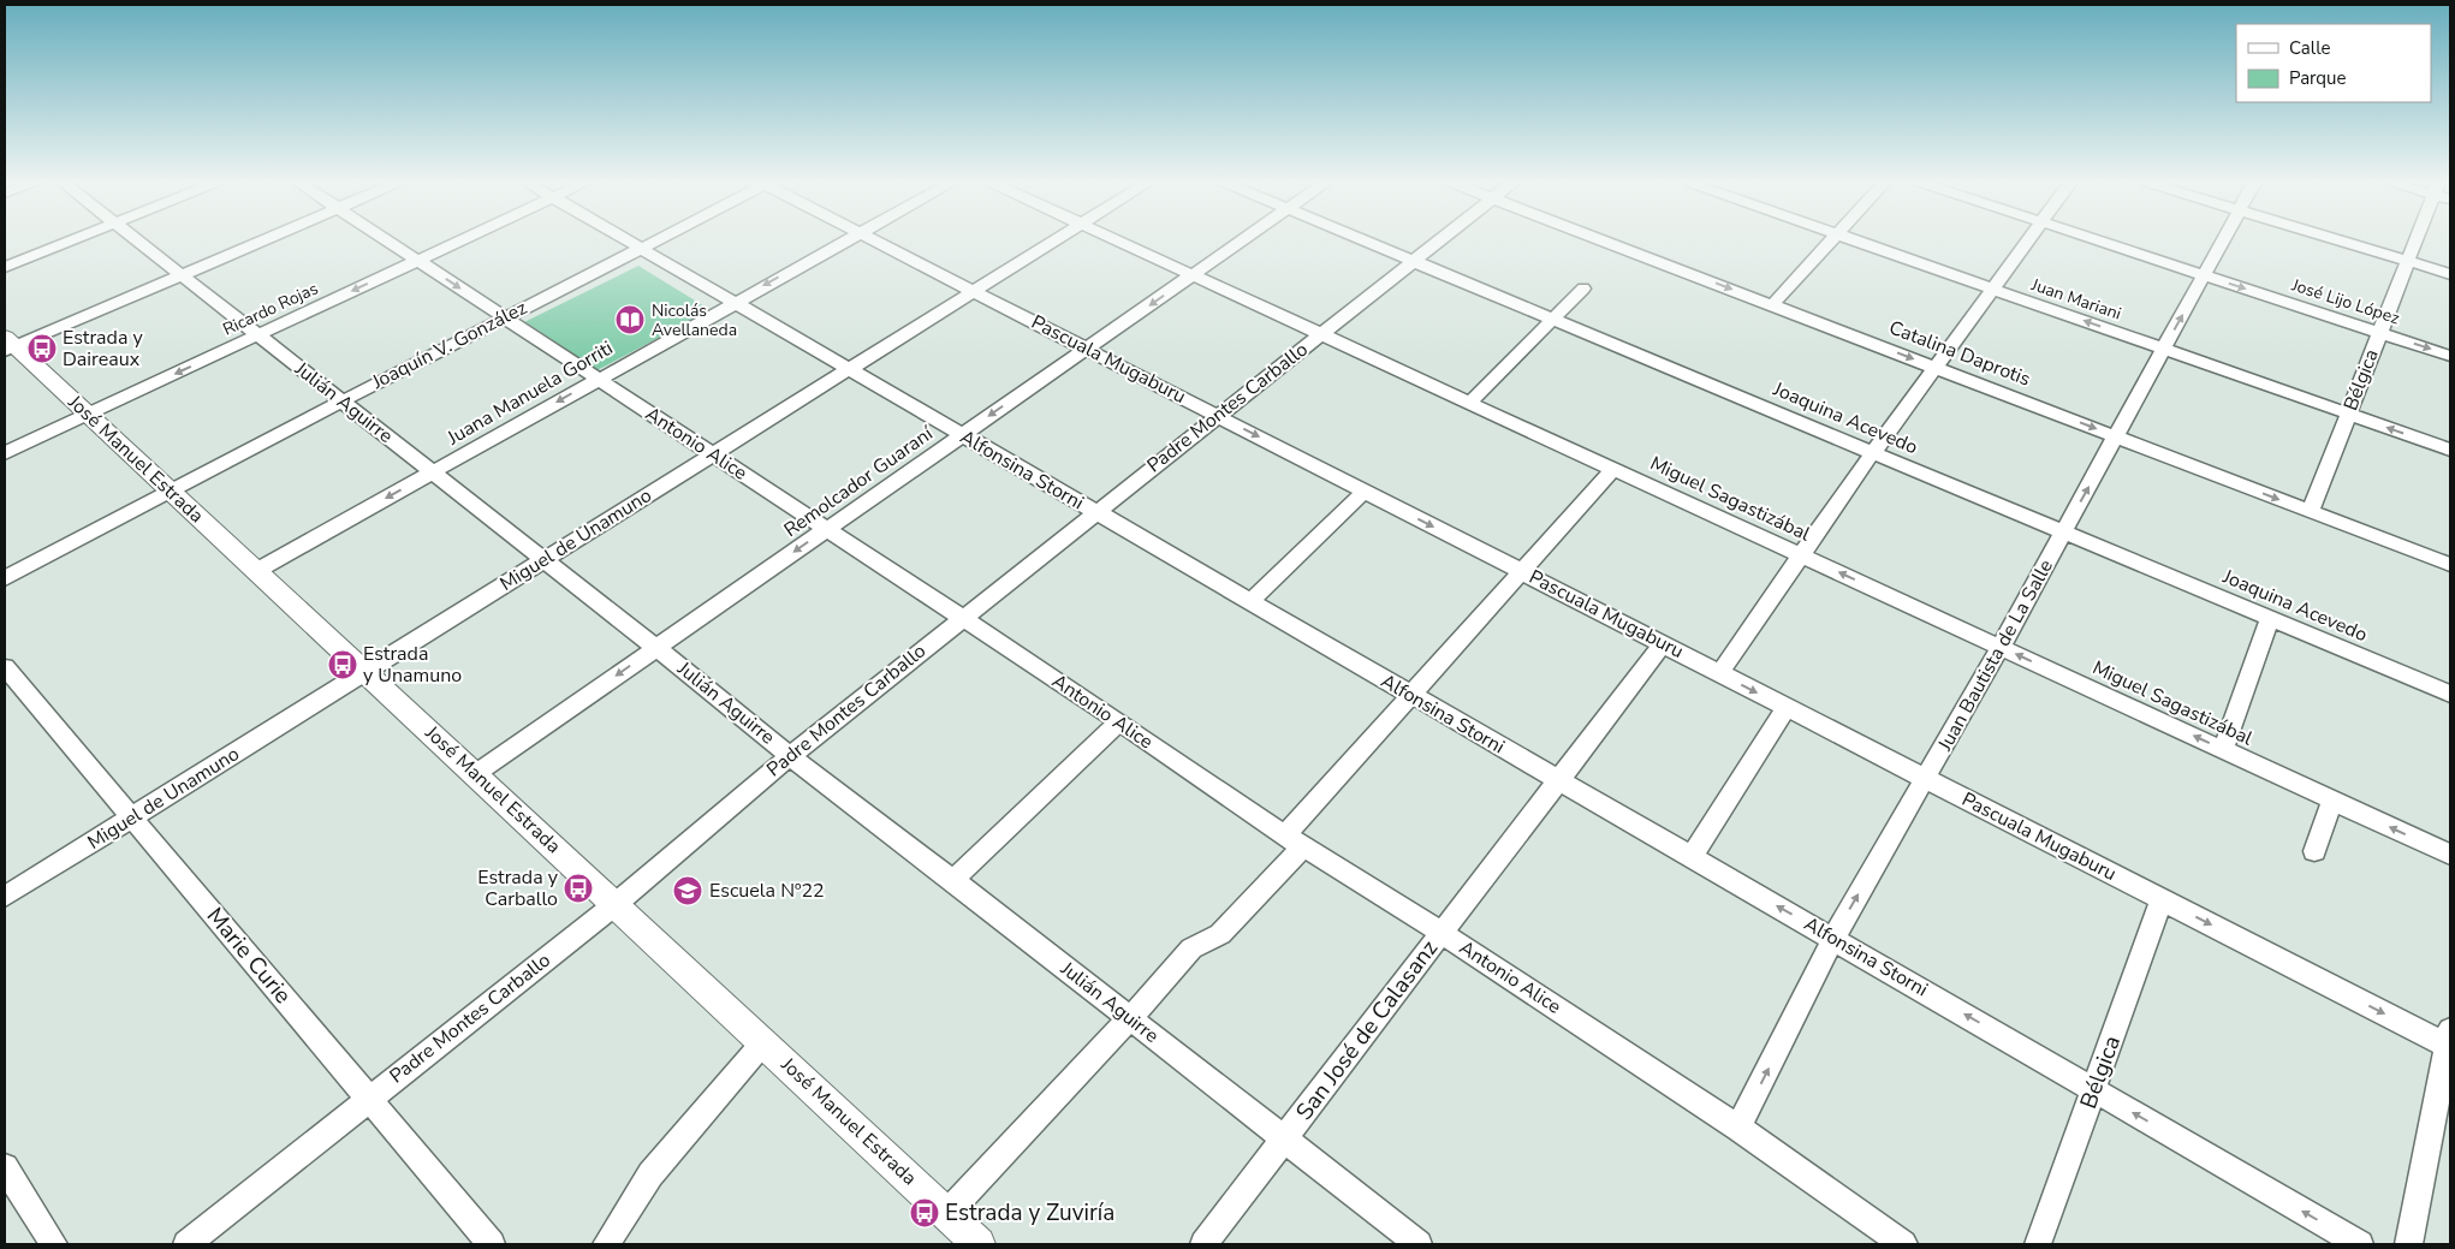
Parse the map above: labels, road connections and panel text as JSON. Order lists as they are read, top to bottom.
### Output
{
  "streets": {
    "main road": ["José Manuel Estrada"],
    "street": [
      "Juan Mariani",
      "José Lijo López",
      "Ricardo Rojas",
      "Joaquín V. González",
      "Catalina Daprotis",
      "Pascuala Mugaburu",
      "Bélgica",
      "Juana Manuela Gorriti",
      "Julián Aguirre",
      "Padre Montes Carballo",
      "Joaquina Acevedo",
      "Antonio Alice",
      "Alfonsina Storni",
      "Remolcador Guaraní",
      "Miguel Sagastizábal",
      "Miguel de Unamuno",
      "Juan Bautista de La Salle",
      "Marie Curie",
      "San José de Calasanz"
    ]
  },
  "crossings": [
    ["Juan Mariani", "Bélgica"],
    ["Juan Mariani", "Juan Bautista de La Salle"],
    ["José Lijo López", "Bélgica"],
    ["José Lijo López", "Juan Bautista de La Salle"],
    ["Ricardo Rojas", "Julián Aguirre"],
    ["Ricardo Rojas", "Antonio Alice"],
    ["Ricardo Rojas", "José Manuel Estrada"],
    ["Joaquín V. González", "Julián Aguirre"],
    ["Joaquín V. González", "Antonio Alice"],
    ["Joaquín V. González", "José Manuel Estrada"],
    ["Joaquín V. González", "Alfonsina Storni"],
    ["Catalina Daprotis", "Bélgica"],
    ["Catalina Daprotis", "Juan Bautista de La Salle"],
    ["Pascuala Mugaburu", "Bélgica"],
    ["Pascuala Mugaburu", "Padre Montes Carballo"],
    ["Pascuala Mugaburu", "Remolcador Guaraní"],
    ["Pascuala Mugaburu", "Miguel de Unamuno"],
    ["Pascuala Mugaburu", "Juan Bautista de La Salle"],
    ["Pascuala Mugaburu", "San José de Calasanz"],
    ["Bélgica", "Alfonsina Storni"],
    ["Juana Manuela Gorriti", "Julián Aguirre"],
    ["Juana Manuela Gorriti", "Antonio Alice"],
    ["Juana Manuela Gorriti", "José Manuel Estrada"],
    ["Juana Manuela Gorriti", "Alfonsina Storni"],
    ["Julián Aguirre", "Padre Montes Carballo"],
    ["Julián Aguirre", "Remolcador Guaraní"],
    ["Julián Aguirre", "Miguel de Unamuno"],
    ["Julián Aguirre", "San José de Calasanz"],
    ["Padre Montes Carballo", "Joaquina Acevedo"],
    ["Padre Montes Carballo", "Antonio Alice"],
    ["Padre Montes Carballo", "José Manuel Estrada"],
    ["Padre Montes Carballo", "Alfonsina Storni"],
    ["Padre Montes Carballo", "Miguel Sagastizábal"],
    ["Padre Montes Carballo", "Marie Curie"],
    ["Joaquina Acevedo", "Juan Bautista de La Salle"],
    ["Antonio Alice", "Remolcador Guaraní"],
    ["Antonio Alice", "Miguel de Unamuno"],
    ["Antonio Alice", "Juan Bautista de La Salle"],
    ["Antonio Alice", "San José de Calasanz"],
    ["José Manuel Estrada", "Remolcador Guaraní"],
    ["José Manuel Estrada", "Miguel de Unamuno"],
    ["Alfonsina Storni", "Remolcador Guaraní"],
    ["Alfonsina Storni", "Miguel de Unamuno"],
    ["Alfonsina Storni", "Juan Bautista de La Salle"],
    ["Alfonsina Storni", "San José de Calasanz"],
    ["Remolcador Guaraní", "Miguel Sagastizábal"],
    ["Miguel Sagastizábal", "Juan Bautista de La Salle"],
    ["Miguel de Unamuno", "Marie Curie"]
  ],
  "one_way": [
    "Juan Mariani",
    "Catalina Daprotis",
    "Pascuala Mugaburu",
    "Juana Manuela Gorriti",
    "Alfonsina Storni",
    "Remolcador Guaraní",
    "Miguel Sagastizábal"
  ],
  "places": {
    "library": ["Nicolás Avellaneda"],
    "bus stop": [
      "Estrada y Daireaux",
      "Estrada y Unamuno",
      "Estrada y Carballo",
      "Estrada y Zuviría"
    ],
    "school or university": ["Escuela Nº22"]
  },
  "legend": ["Calle", "Parque"]
}
